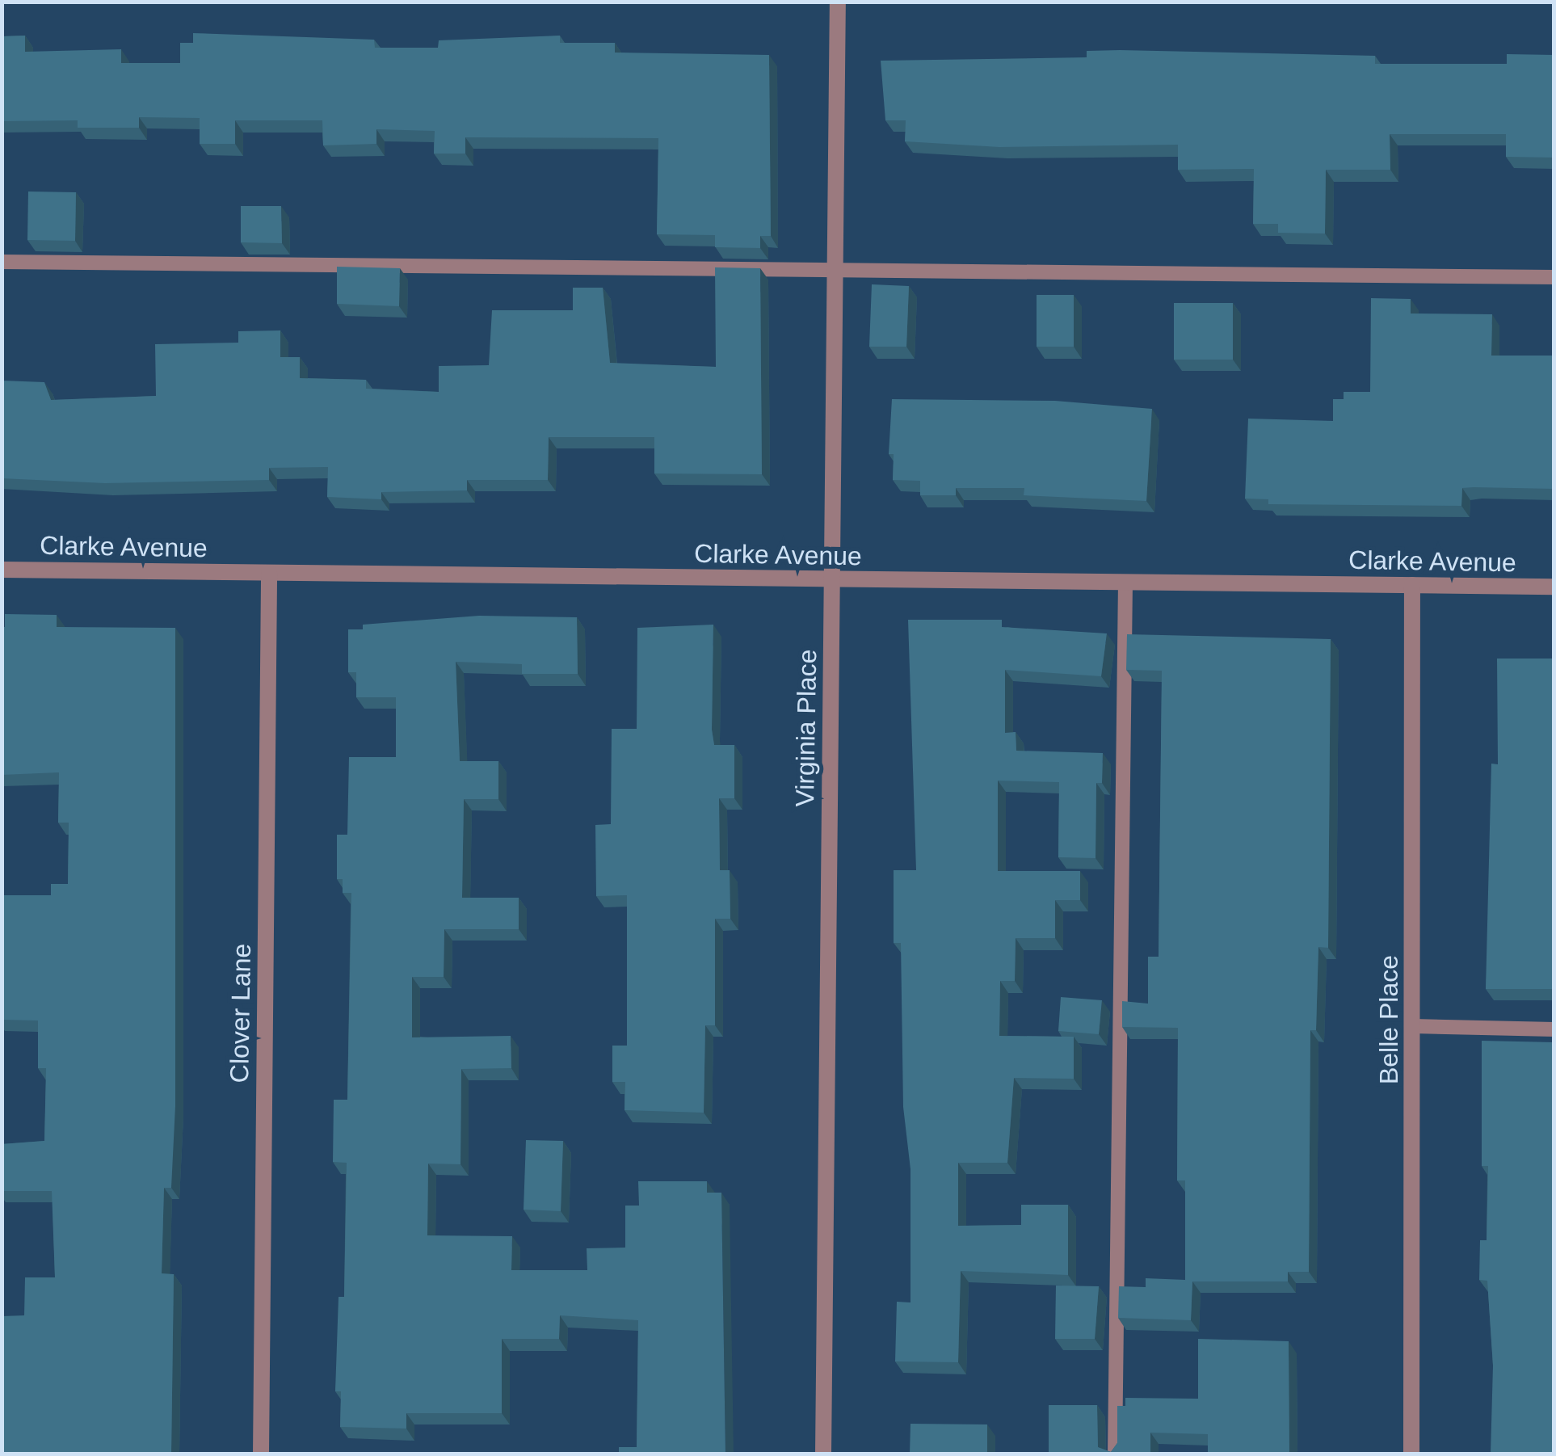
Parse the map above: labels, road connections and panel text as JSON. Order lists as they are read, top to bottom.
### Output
{
  "streets": {
    "street": [
      "Clarke Avenue",
      "Virginia Place",
      "Clover Lane",
      "Belle Place"
    ]
  },
  "crossings": [
    ["Clarke Avenue", "Virginia Place"],
    ["Clarke Avenue", "Clover Lane"],
    ["Clarke Avenue", "Belle Place"]
  ]
}
